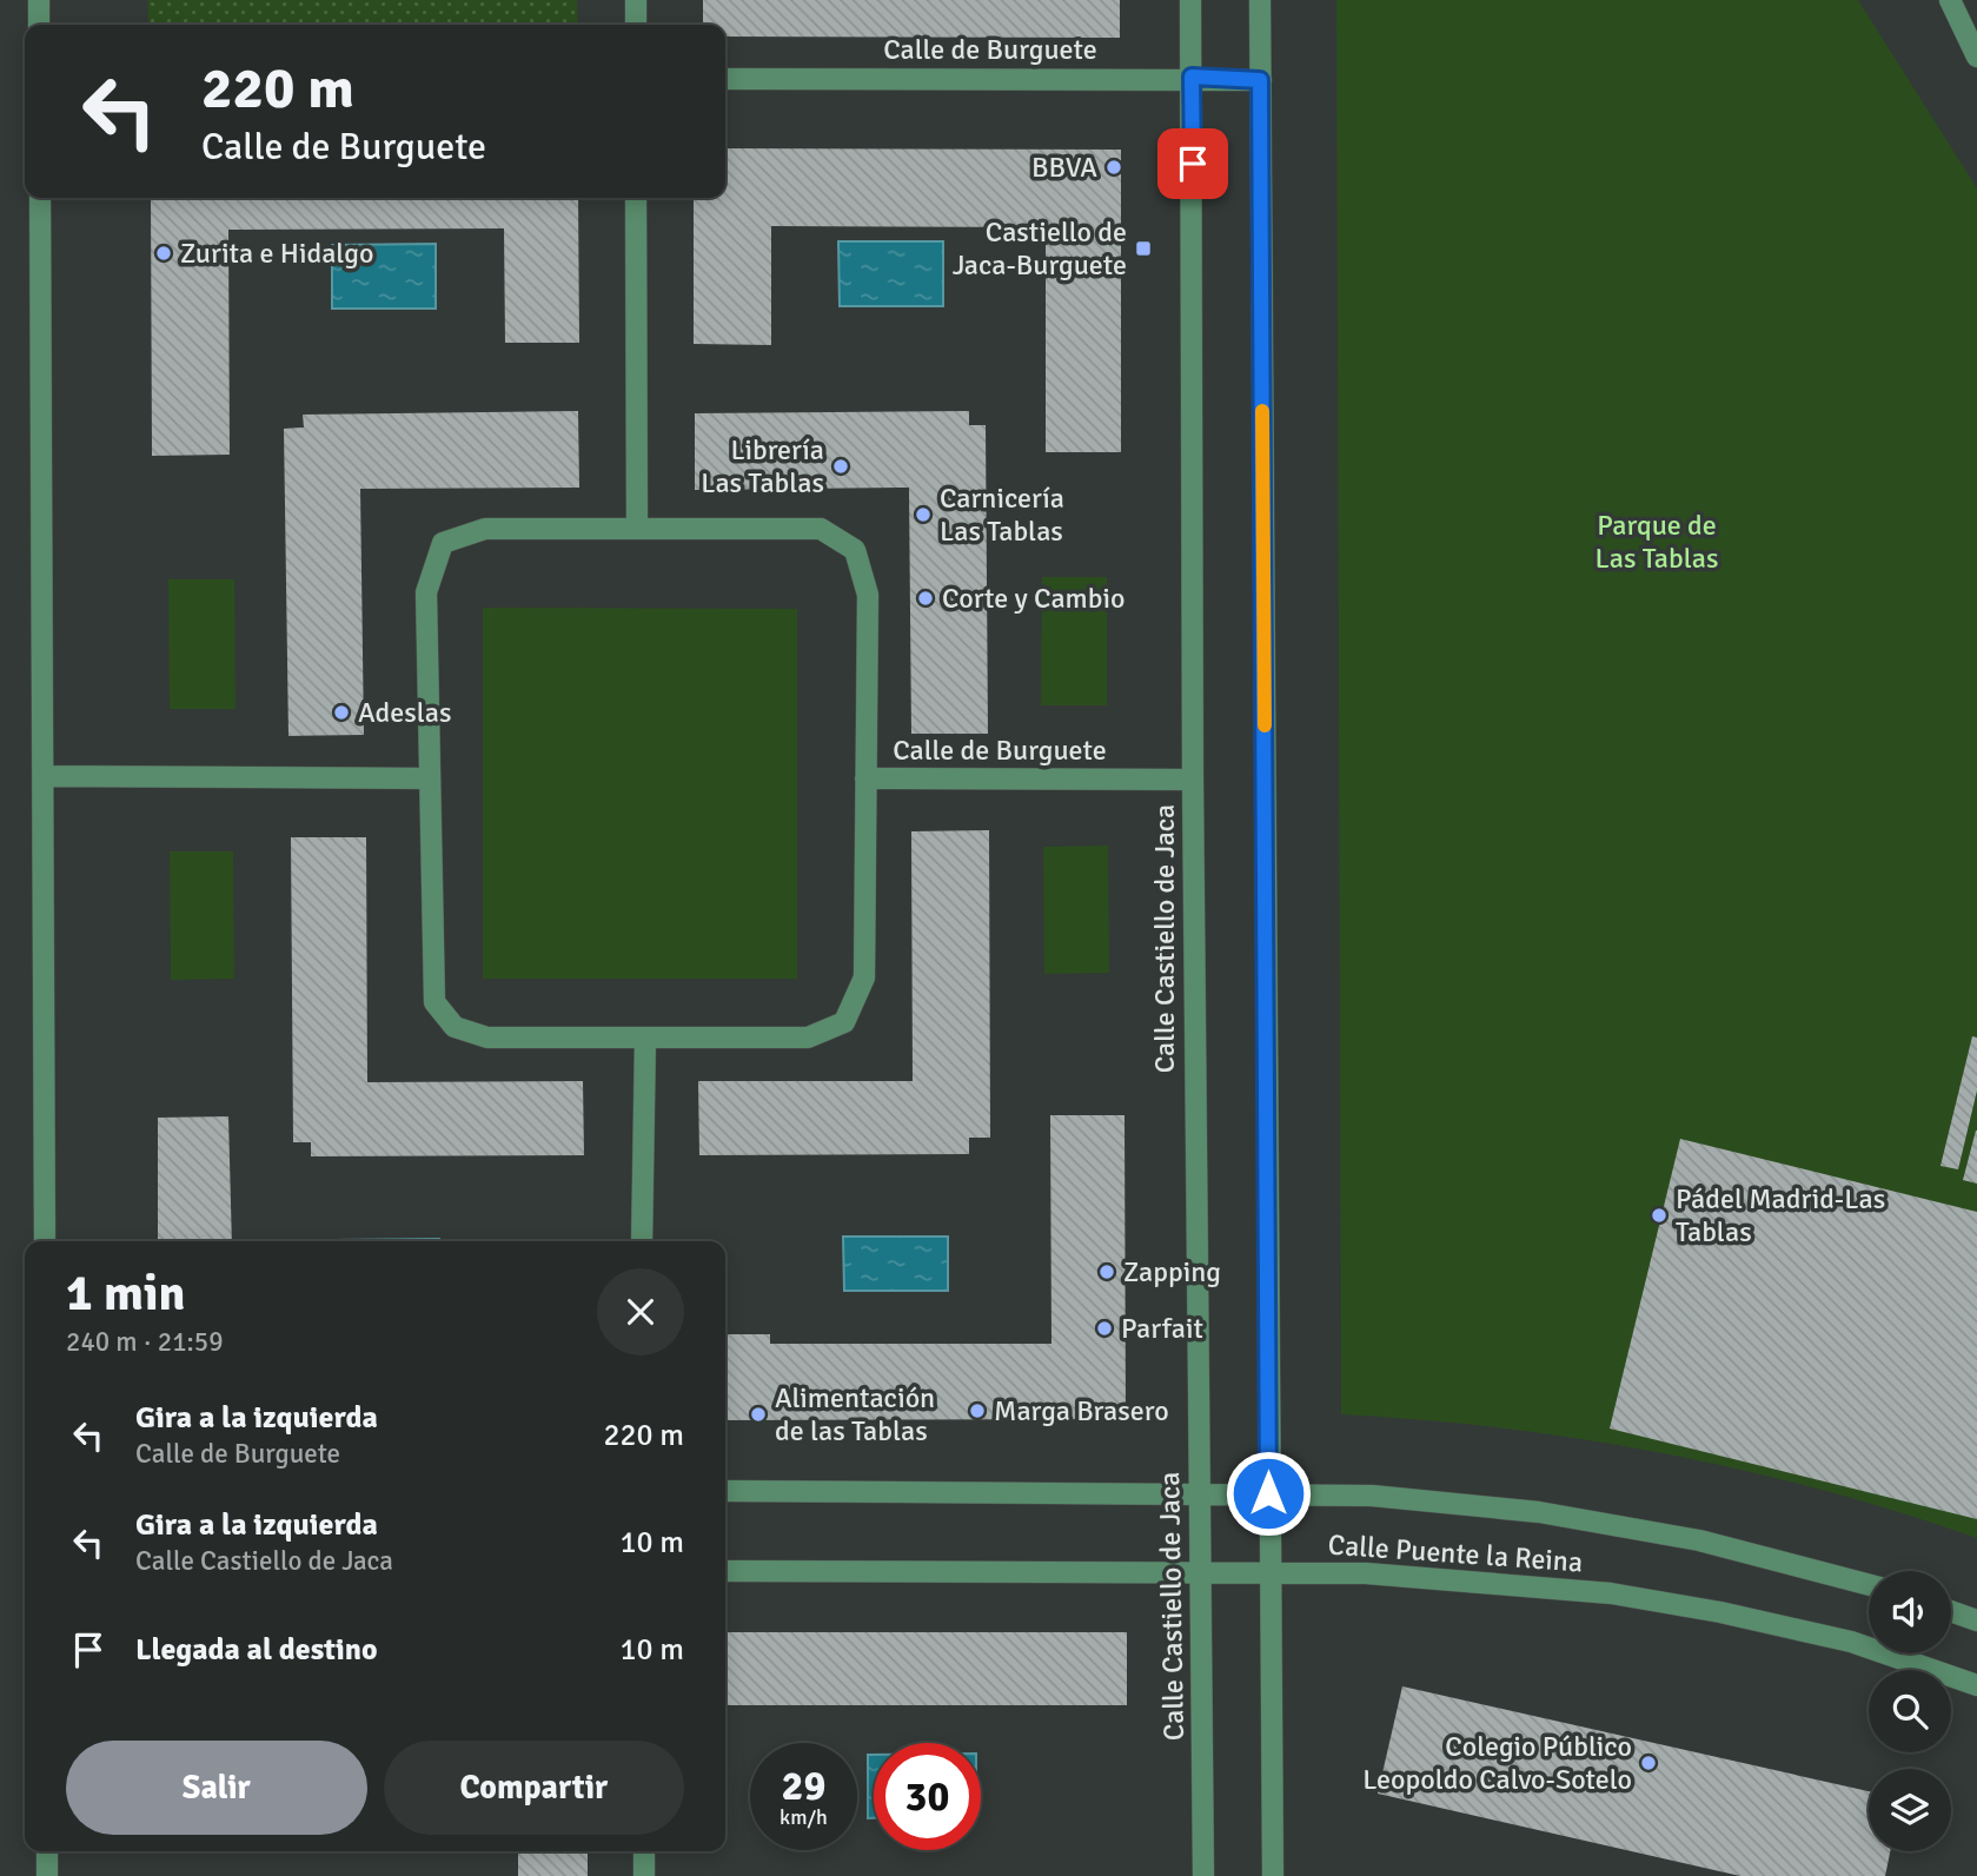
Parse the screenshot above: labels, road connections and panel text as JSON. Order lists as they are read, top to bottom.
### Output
{
  "streets": {
    "street": ["Calle de Burguete", "Calle Castiello de Jaca", "Calle Puente la Reina"]
  },
  "crossings": [
    ["Calle de Burguete", "Calle Castiello de Jaca"],
    ["Calle Castiello de Jaca", "Calle Puente la Reina"]
  ],
  "parks": ["Parque de Las Tablas"],
  "places": {
    "other": [
      "BBVA",
      "Zurita e Hidalgo",
      "Librería Las Tablas",
      "Carnicería Las Tablas",
      "Corte y Cambio",
      "Adeslas",
      "Pádel Madrid-Las Tablas",
      "Zapping",
      "Parfait",
      "Marga Brasero",
      "Alimentación de las Tablas",
      "Colegio Público Leopoldo Calvo-Sotelo"
    ],
    "transit": ["Castiello de Jaca-Burguete"]
  },
  "page": {
    "turn": ["220 m", "Calle de Burguete"],
    "heading": ["1 min", "240 m · 21:59"],
    "list": [
      {
        "name": "Gira a la izquierda",
        "note": "Calle de Burguete",
        "value": "220 m"
      },
      {
        "name": "Gira a la izquierda",
        "note": "Calle Castiello de Jaca",
        "value": "10 m"
      },
      {
        "name": "Llegada al destino",
        "value": "10 m"
      }
    ],
    "buttons": ["Salir", "Compartir"],
    "speed": "29 km/h",
    "limit": "30"
  }
}
